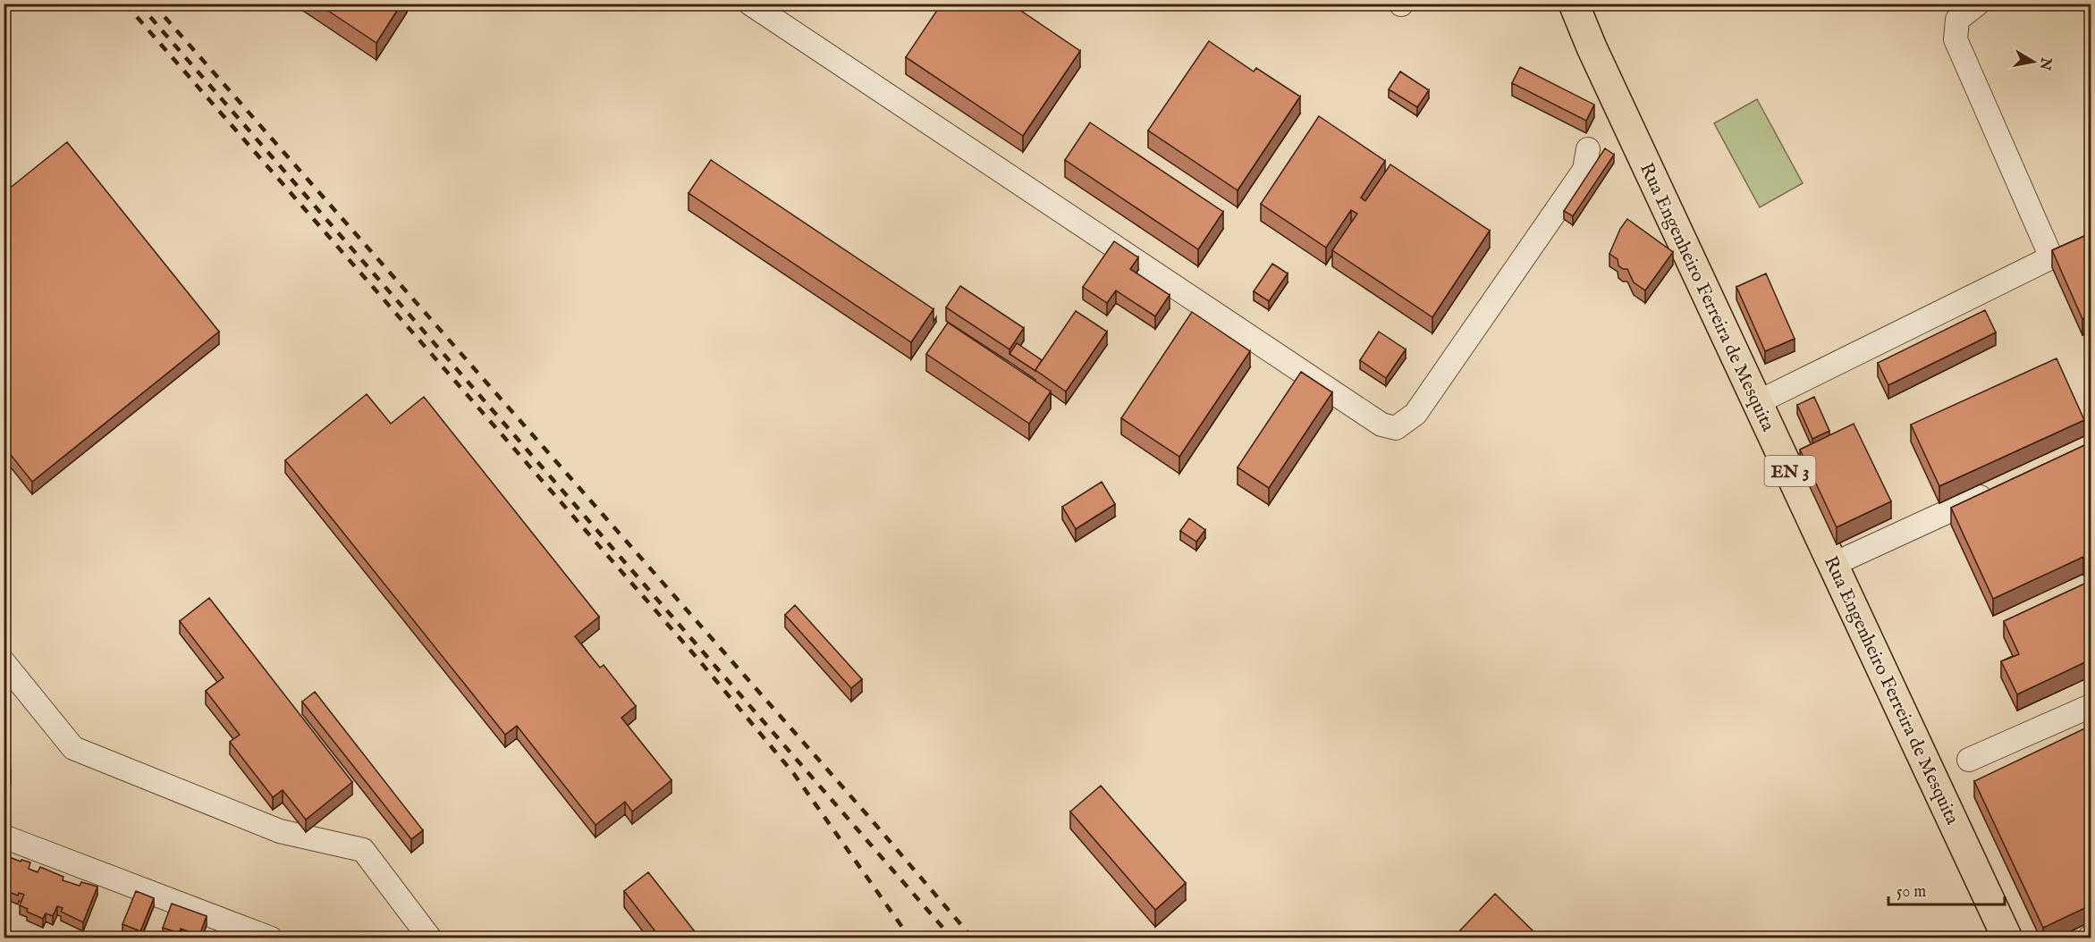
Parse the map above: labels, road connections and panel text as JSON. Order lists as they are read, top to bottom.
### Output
{
  "streets": {
    "main road": ["Rua Engenheiro Ferreira de Mesquita", "EN 3"]
  },
  "scale_bar": "50 m",
  "north": "right"
}
